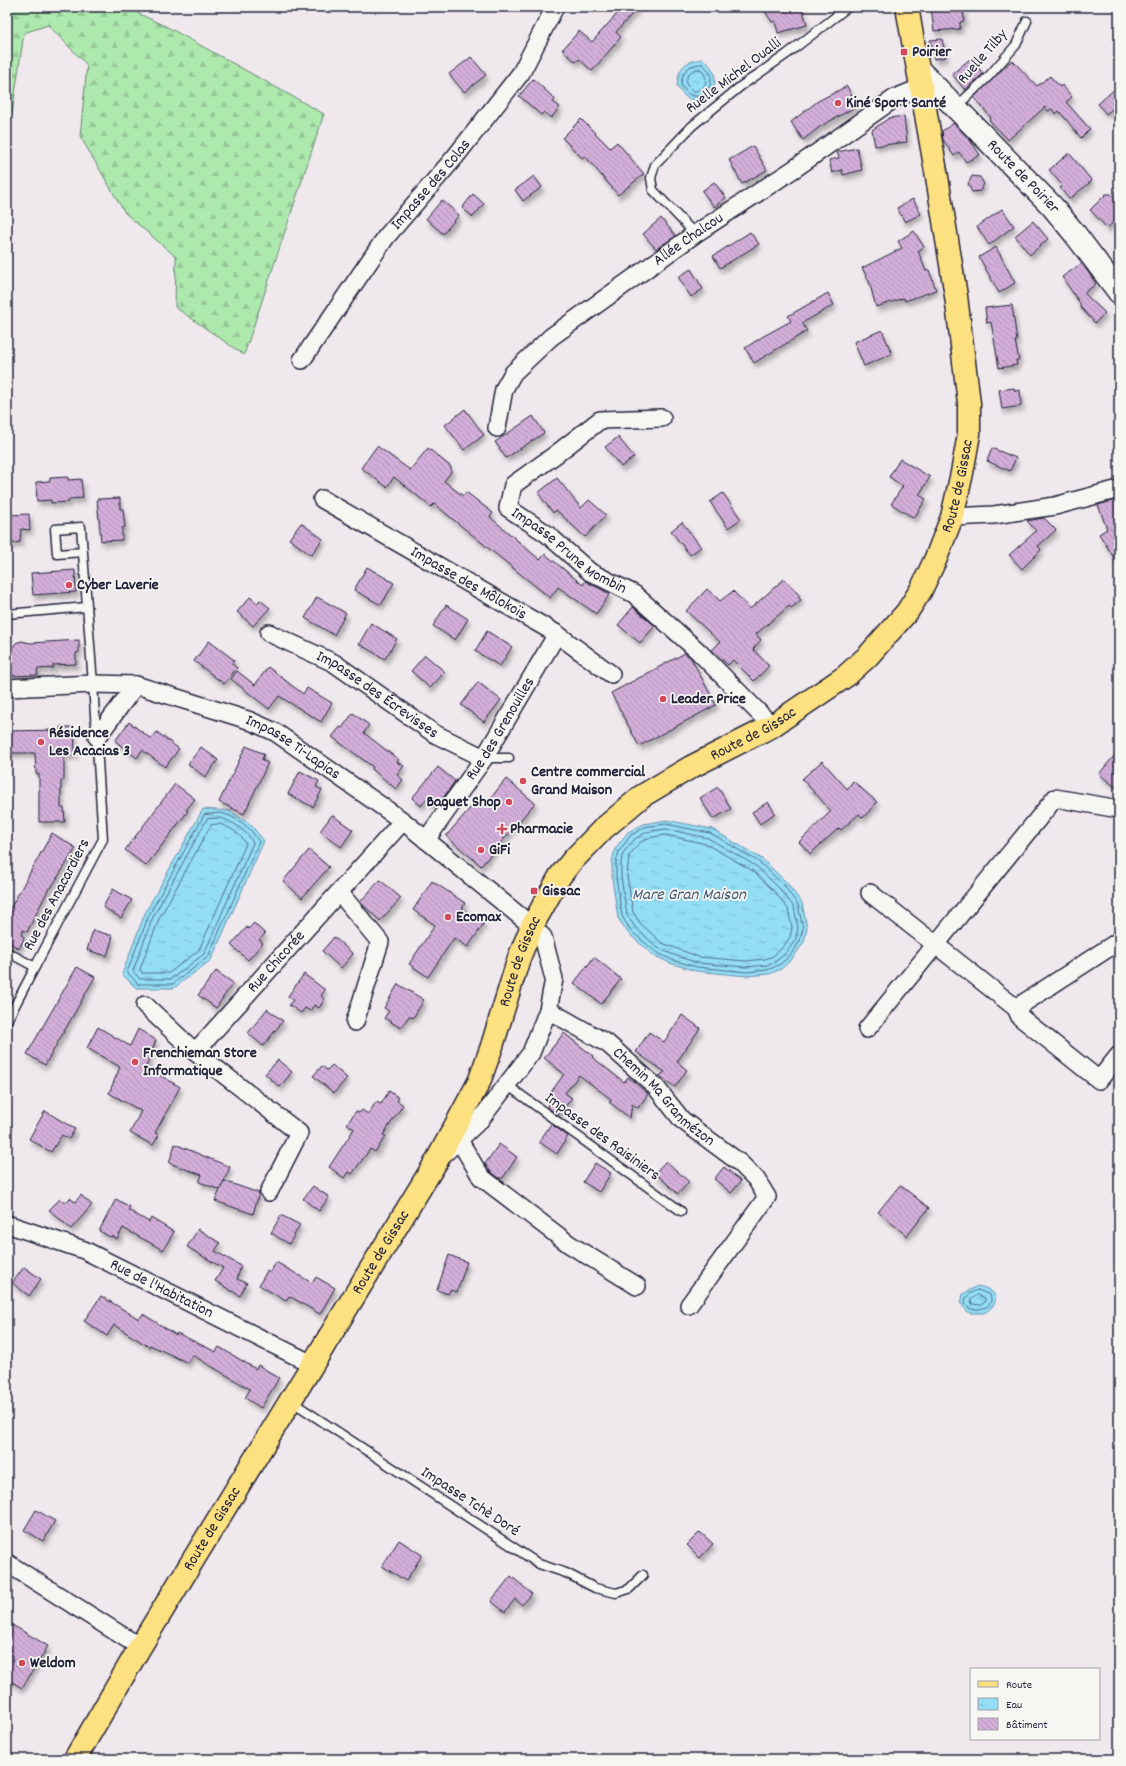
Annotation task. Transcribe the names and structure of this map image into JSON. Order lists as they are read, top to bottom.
{
  "streets": {
    "main road": ["Route de Poirier", "Route de Gissac"],
    "street": [
      "Impasse des Colas",
      "Allée Chalcou",
      "Impasse Prune Mombin",
      "Impasse des Môlokoïs",
      "Impasse des Écrevisses",
      "Rue des Grenouilles",
      "Impasse Ti-Lapias",
      "Rue Chicorée",
      "Chemin Ma Granmézon",
      "Rue de l'Habitation"
    ],
    "lane": [
      "Ruelle Tilby",
      "Ruelle Michel Oualli",
      "Rue des Anacardiers",
      "Impasse des Raisiniers",
      "Impasse Tchè Doré"
    ]
  },
  "crossings": [
    ["Ruelle Tilby", "Route de Poirier"],
    ["Ruelle Michel Oualli", "Allée Chalcou"],
    ["Route de Poirier", "Allée Chalcou"],
    ["Route de Poirier", "Route de Gissac"],
    ["Allée Chalcou", "Route de Gissac"],
    ["Route de Gissac", "Impasse Prune Mombin"],
    ["Route de Gissac", "Impasse Ti-Lapias"],
    ["Route de Gissac", "Rue de l'Habitation"],
    ["Route de Gissac", "Impasse Tchè Doré"],
    ["Impasse des Môlokoïs", "Rue des Grenouilles"],
    ["Impasse des Écrevisses", "Rue des Grenouilles"],
    ["Rue des Grenouilles", "Impasse Ti-Lapias"],
    ["Impasse Ti-Lapias", "Rue des Anacardiers"],
    ["Impasse Ti-Lapias", "Rue Chicorée"],
    ["Impasse Ti-Lapias", "Chemin Ma Granmézon"],
    ["Impasse Ti-Lapias", "Impasse des Raisiniers"]
  ],
  "water": ["Mare Gran Maison"],
  "places": {
    "transit": ["Poirier", "Gissac"],
    "other": [
      "Kiné Sport Santé",
      "Cyber Laverie",
      "Leader Price",
      "Résidence Les Acacias 3",
      "Centre commercial Grand Maison",
      "Baguet Shop",
      "GiFi",
      "Ecomax",
      "Frenchieman Store Informatique",
      "Weldom"
    ],
    "health": ["Pharmacie"]
  },
  "legend": ["Route", "Eau", "Bâtiment"]
}
